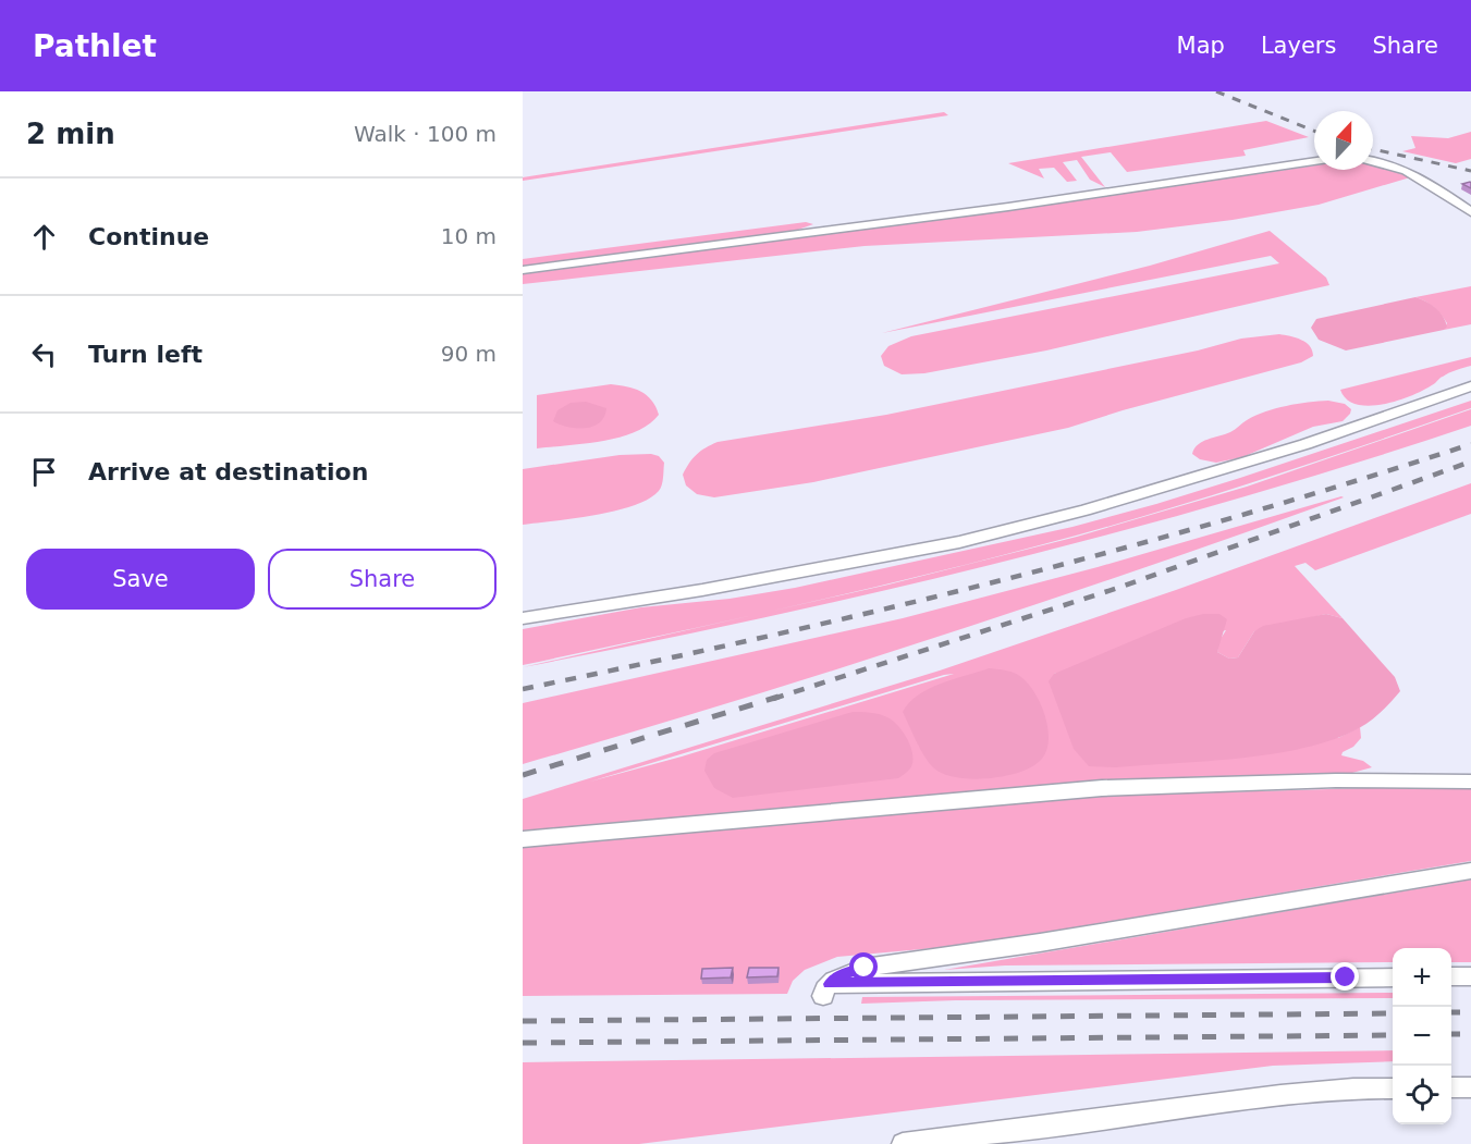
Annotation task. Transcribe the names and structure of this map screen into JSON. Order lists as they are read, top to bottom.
{
  "north": "top",
  "page": {
    "header": "Pathlet",
    "nav": ["Map", "Layers", "Share"],
    "heading": ["2 min", "Walk · 100 m"],
    "list": [
      ["Continue", "10 m"],
      ["Turn left", "90 m"],
      "Arrive at destination"
    ],
    "buttons": ["Save", "Share"],
    "map_buttons": ["+", "−"]
  }
}
